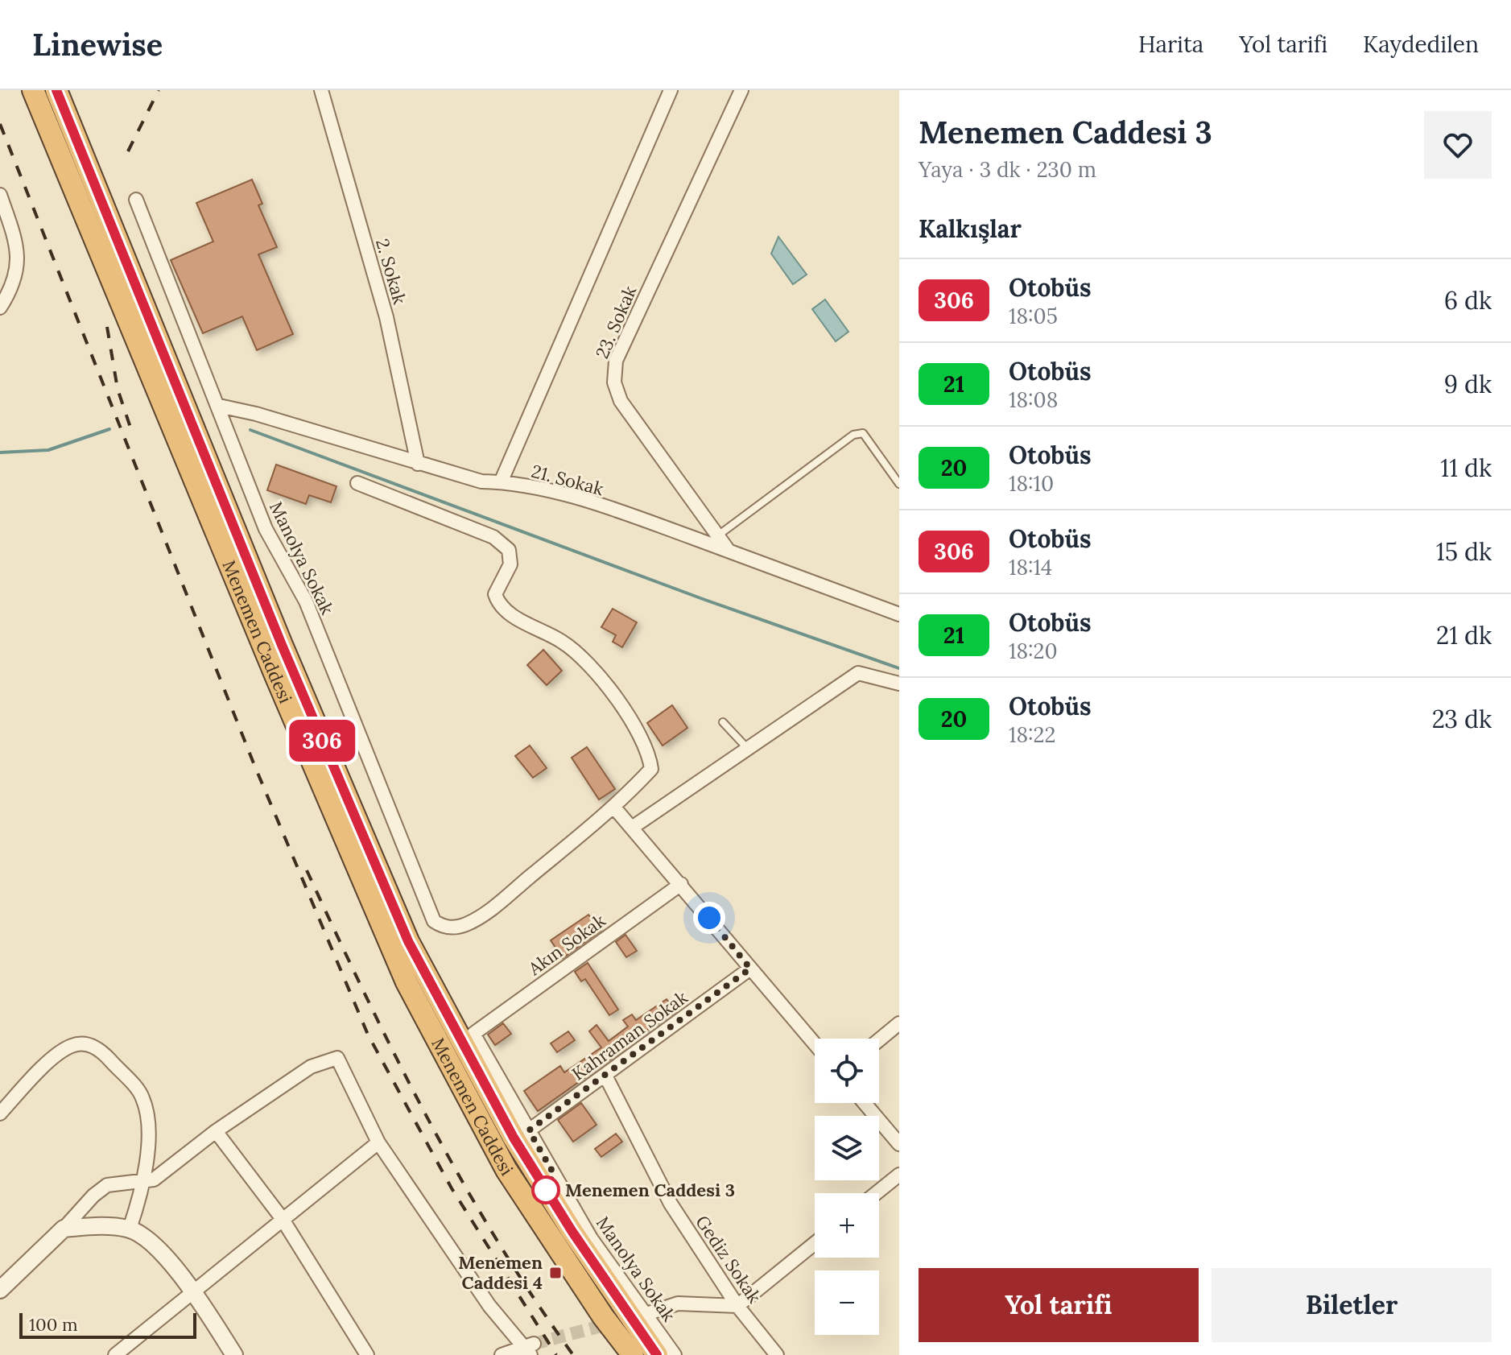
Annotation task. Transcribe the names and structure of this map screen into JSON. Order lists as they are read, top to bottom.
{
  "streets": {
    "highway": ["Menemen Caddesi"],
    "street": [
      "2. Sokak",
      "23. Sokak",
      "21. Sokak",
      "Manolya Sokak",
      "Akın Sokak",
      "Kahraman Sokak",
      "Gediz Sokak"
    ]
  },
  "crossings": [
    ["2. Sokak", "21. Sokak"],
    ["23. Sokak", "21. Sokak"],
    ["21. Sokak", "Manolya Sokak"],
    ["Manolya Sokak", "Akın Sokak"],
    ["Manolya Sokak", "Kahraman Sokak"],
    ["Kahraman Sokak", "Gediz Sokak"]
  ],
  "places": {
    "other": ["Menemen Caddesi 3"],
    "transit": ["Menemen Caddesi 4"]
  },
  "lines": ["bus line 306"],
  "scale_bar": "100 m",
  "page": {
    "header": "Linewise",
    "nav": ["Harita", "Yol tarifi", "Kaydedilen"],
    "on_map": "306",
    "heading": [
      ["Menemen Caddesi 3", "Yaya · 3 dk · 230 m"],
      "Kalkışlar"
    ],
    "list": [
      {
        "mark": "306",
        "name": "Otobüs",
        "note": "18:05",
        "value": "6 dk"
      },
      {
        "mark": "21",
        "name": "Otobüs",
        "note": "18:08",
        "value": "9 dk"
      },
      {
        "mark": "20",
        "name": "Otobüs",
        "note": "18:10",
        "value": "11 dk"
      },
      {
        "mark": "306",
        "name": "Otobüs",
        "note": "18:14",
        "value": "15 dk"
      },
      {
        "mark": "21",
        "name": "Otobüs",
        "note": "18:20",
        "value": "21 dk"
      },
      {
        "mark": "20",
        "name": "Otobüs",
        "note": "18:22",
        "value": "23 dk"
      }
    ],
    "map_buttons": ["+", "−"],
    "buttons": ["Yol tarifi", "Biletler"],
    "scale": "100 m"
  }
}
